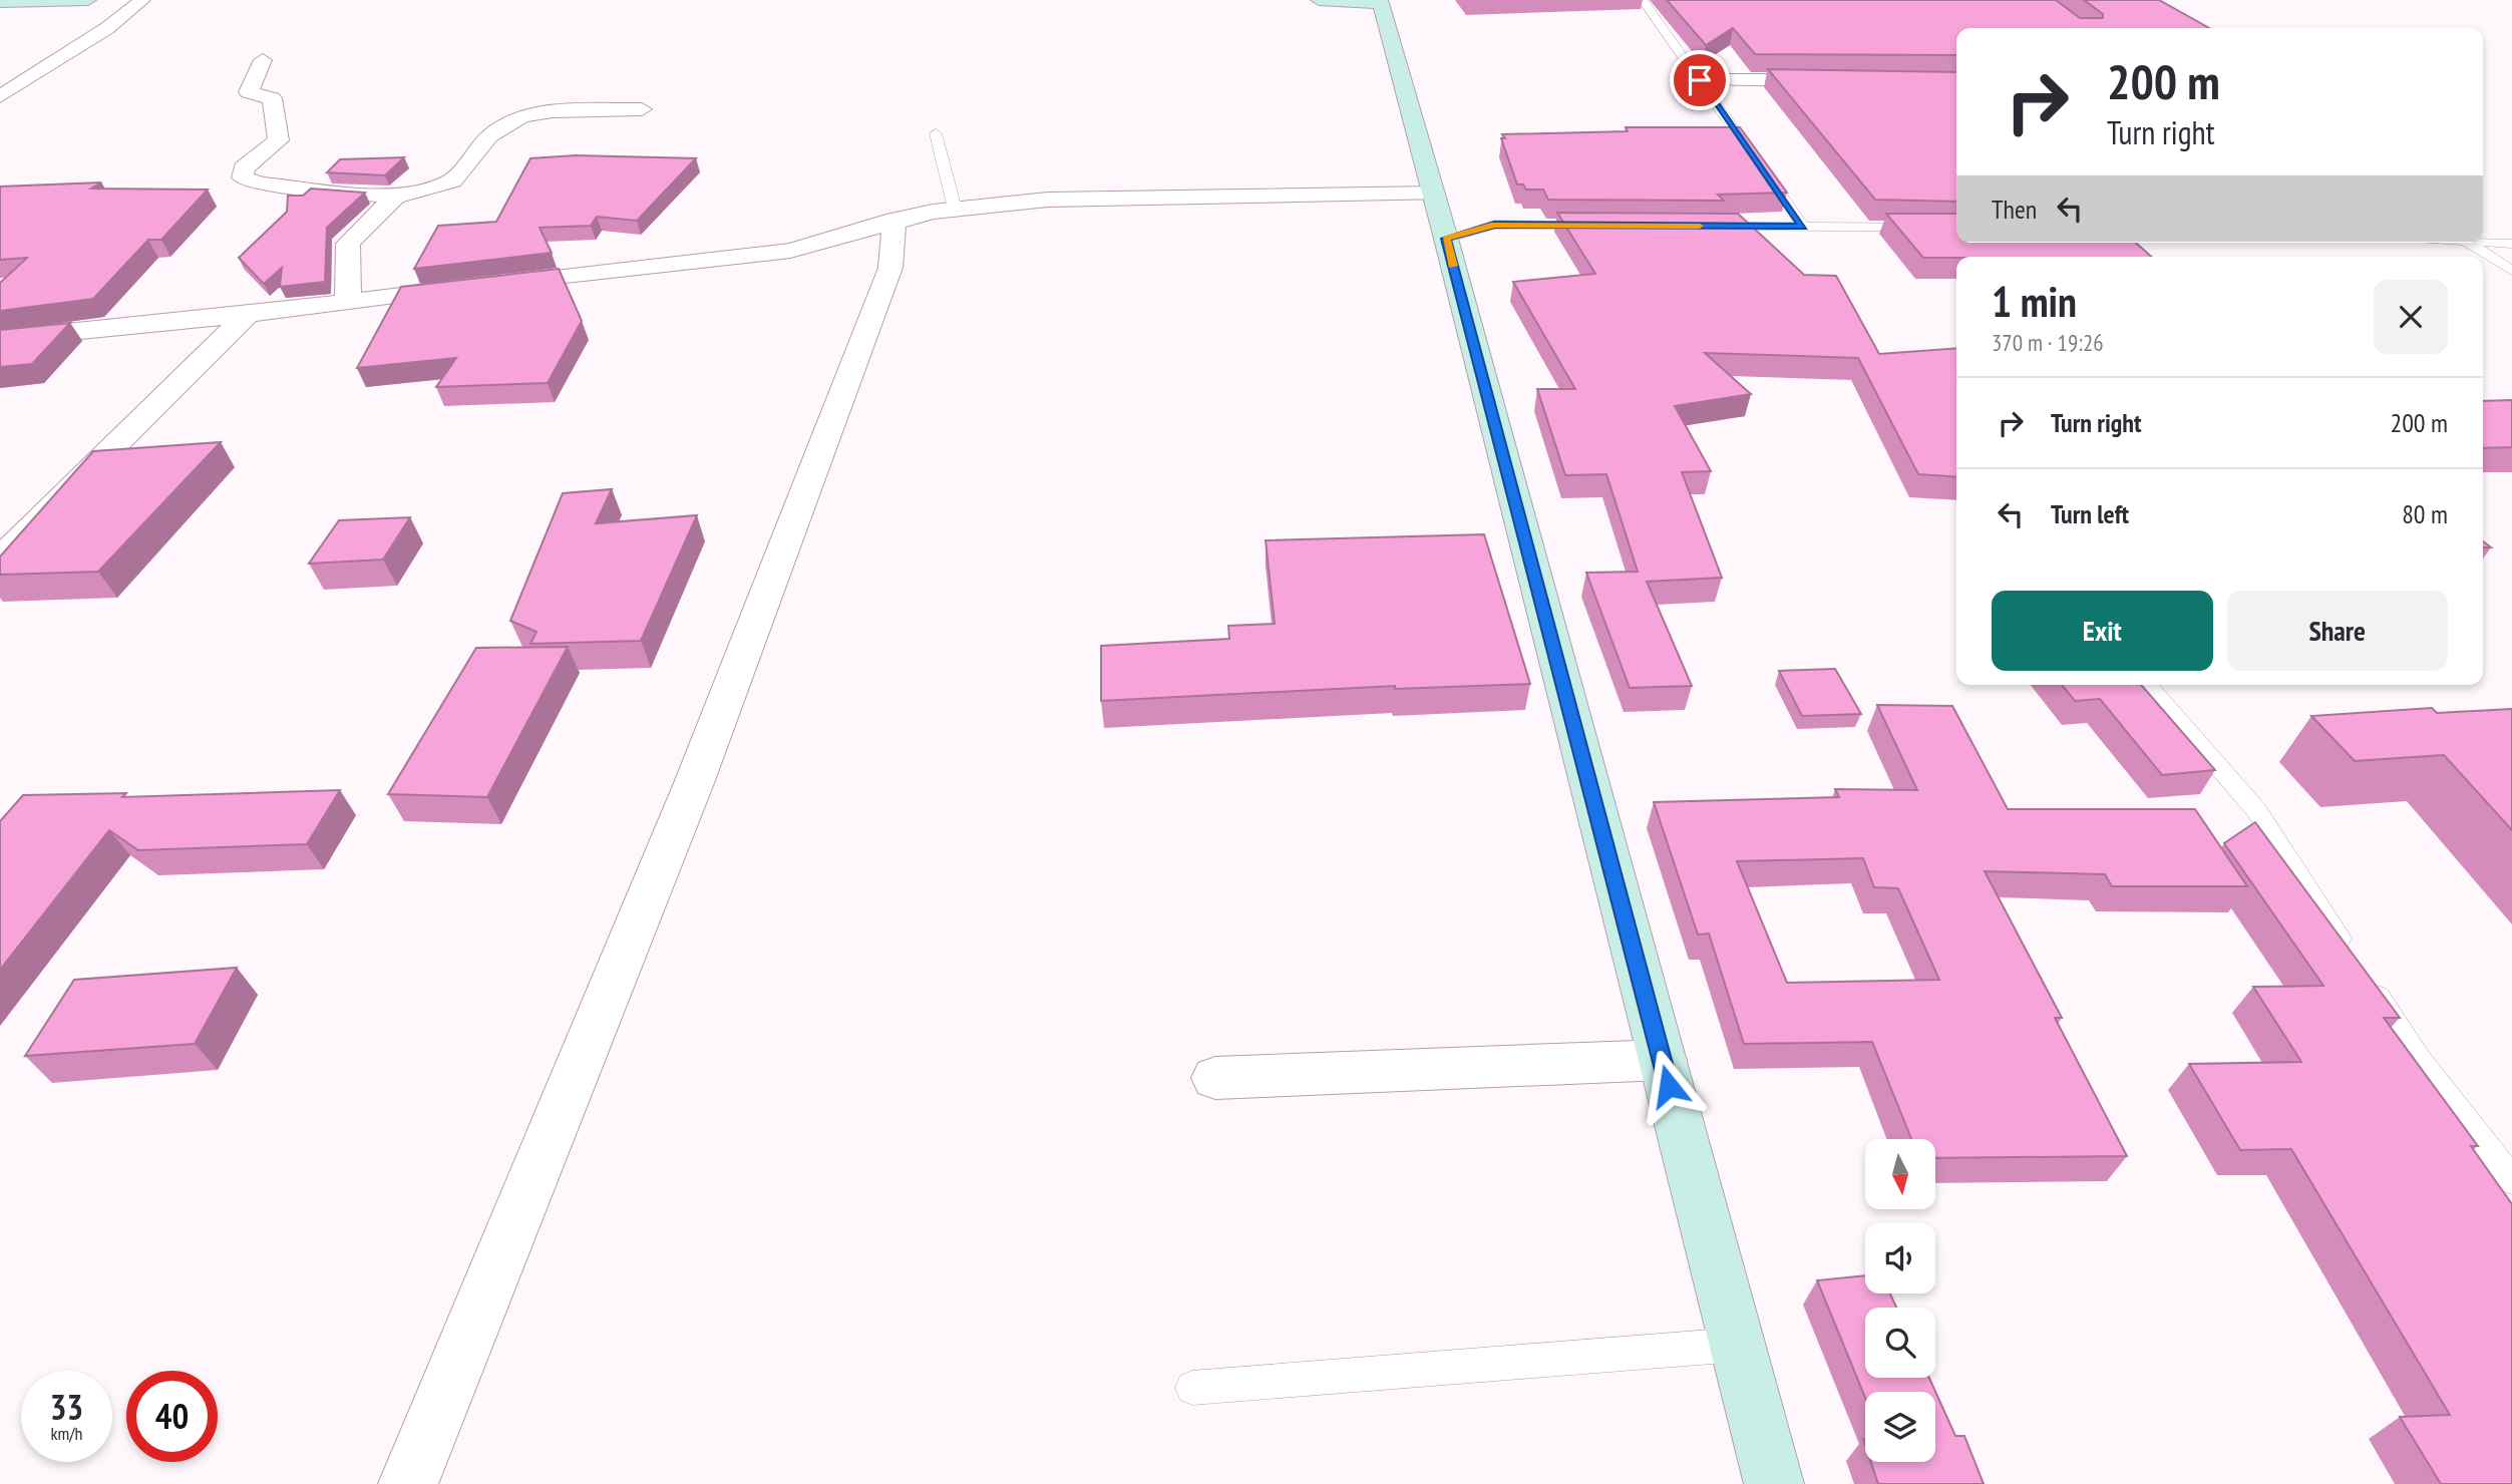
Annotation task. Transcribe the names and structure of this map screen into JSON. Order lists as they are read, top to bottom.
{
  "north": "bottom",
  "page": {
    "turn": ["200 m", "Turn right"],
    "then": "Then",
    "heading": ["1 min", "370 m · 19:26"],
    "list": [
      {
        "name": "Turn right",
        "value": "200 m"
      },
      {
        "name": "Turn left",
        "value": "80 m"
      }
    ],
    "buttons": ["Exit", "Share"],
    "speed": "33 km/h",
    "limit": "40"
  }
}
